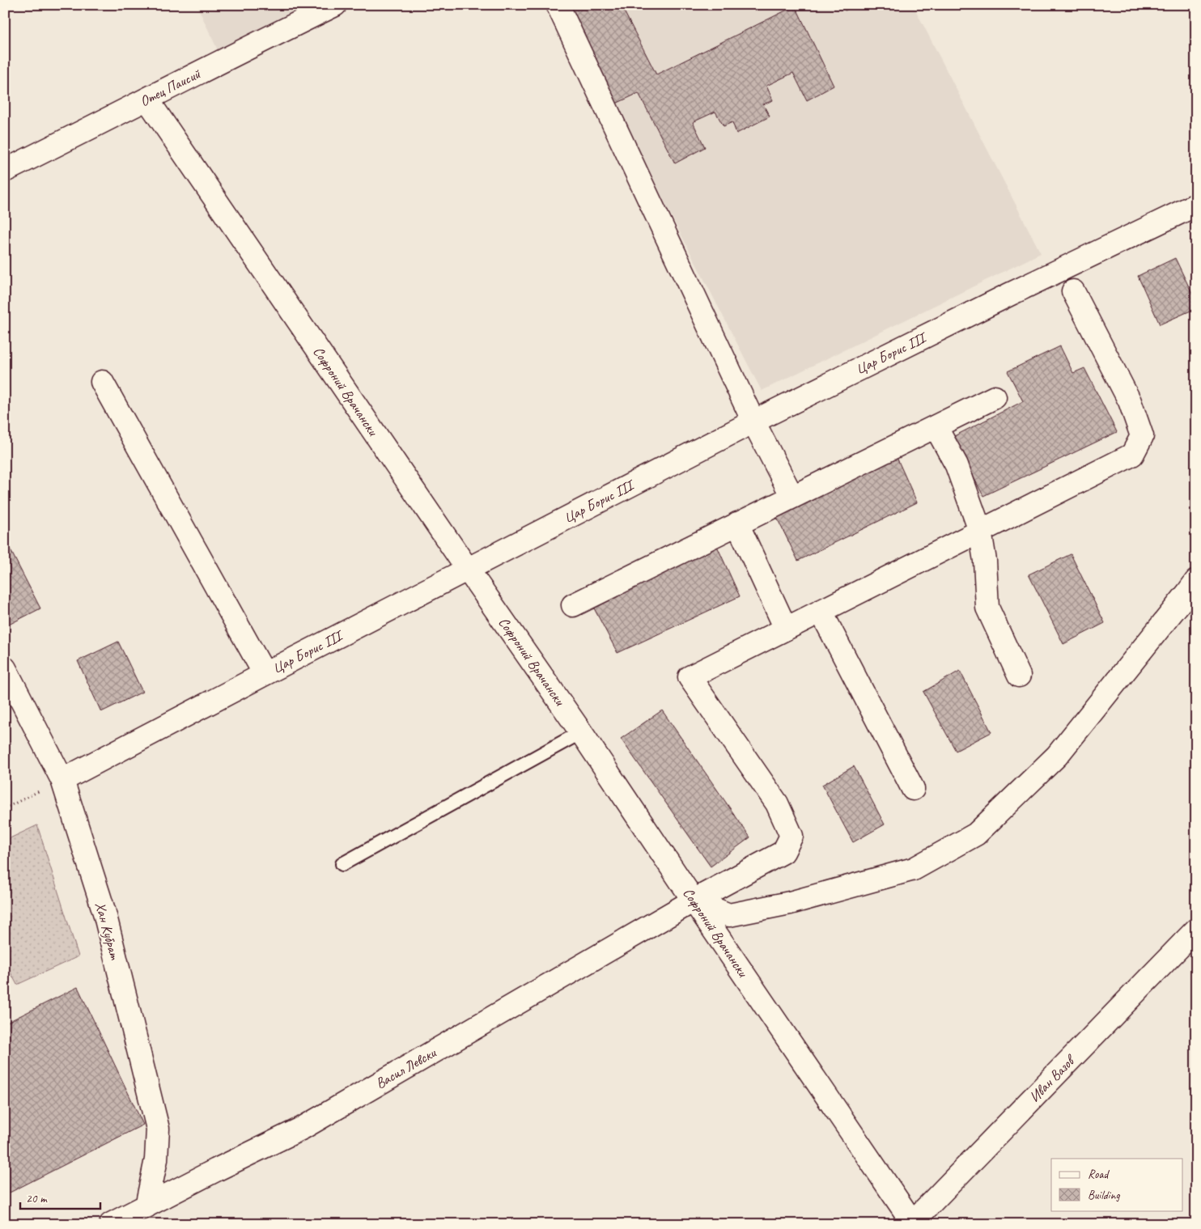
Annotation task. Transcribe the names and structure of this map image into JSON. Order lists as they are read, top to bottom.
{
  "streets": {
    "street": [
      "Отец Паисий",
      "Цар Борис III",
      "Софроний Врачански",
      "Хан Кубрат",
      "Васил Левски",
      "Иван Вазов"
    ]
  },
  "crossings": [
    ["Отец Паисий", "Софроний Врачански"],
    ["Цар Борис III", "Софроний Врачански"],
    ["Цар Борис III", "Хан Кубрат"],
    ["Софроний Врачански", "Васил Левски"],
    ["Софроний Врачански", "Иван Вазов"],
    ["Хан Кубрат", "Васил Левски"]
  ],
  "legend": ["Road", "Building"],
  "scale_bar": "20 m"
}
